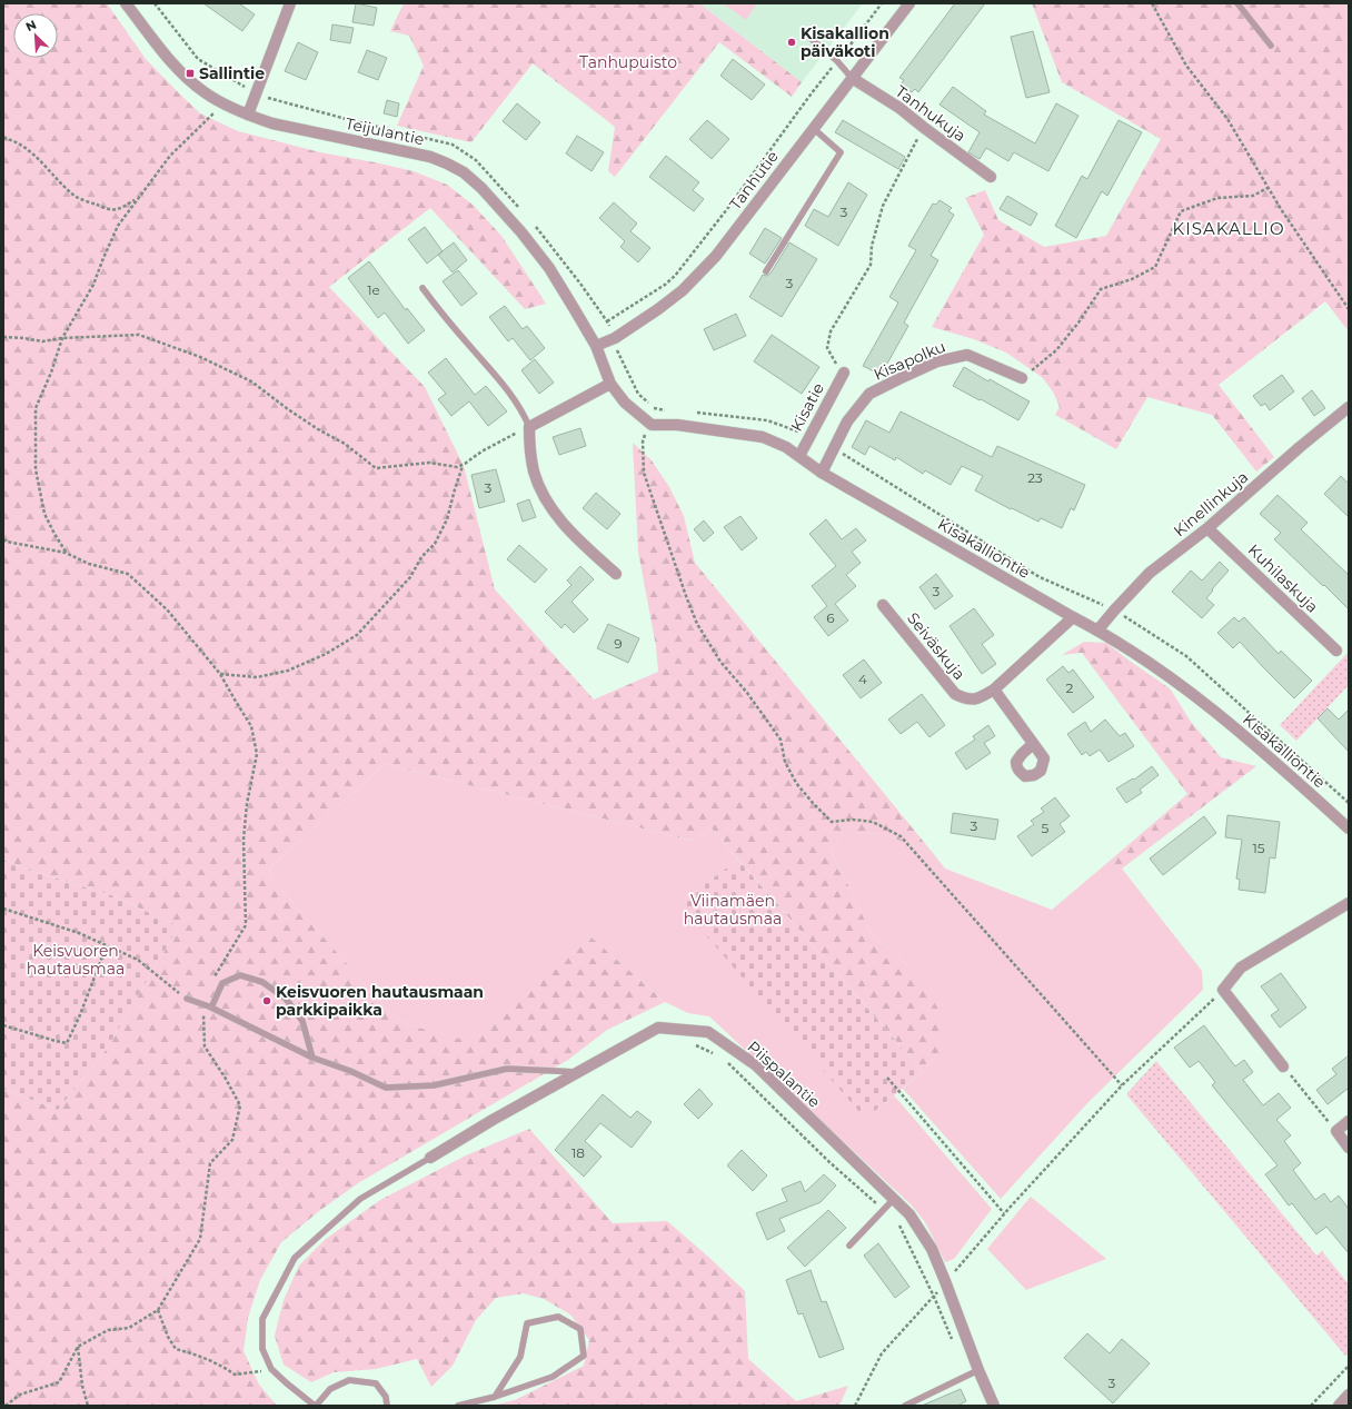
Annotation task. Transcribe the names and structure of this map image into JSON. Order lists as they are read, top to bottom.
{
  "streets": {
    "street": [
      "Tanhukuja",
      "Teijulantie",
      "Tanhutie",
      "Kisapolku",
      "Kisatie",
      "Kinellinkuja",
      "Kisakalliontie",
      "Kuhilaskuja",
      "Seiväskuja",
      "Piispalantie"
    ]
  },
  "crossings": [
    ["Tanhukuja", "Tanhutie"],
    ["Teijulantie", "Tanhutie"],
    ["Kisapolku", "Kisakalliontie"],
    ["Kisatie", "Kisakalliontie"],
    ["Kinellinkuja", "Kisakalliontie"],
    ["Kinellinkuja", "Kuhilaskuja"],
    ["Kisakalliontie", "Seiväskuja"]
  ],
  "districts": ["KISAKALLIO"],
  "parks": ["Tanhupuisto", "Viinamäen hautausmaa", "Keisvuoren hautausmaa"],
  "places": {
    "other": ["Kisakallion päiväkoti", "Keisvuoren hautausmaan parkkipaikka"],
    "transit": ["Sallintie"]
  },
  "house_numbers": [
    "3",
    "3",
    "1e",
    "23",
    "3",
    "3",
    "6",
    "9",
    "4",
    "2",
    "3",
    "5",
    "15",
    "18",
    "3"
  ],
  "north": "top left"
}
